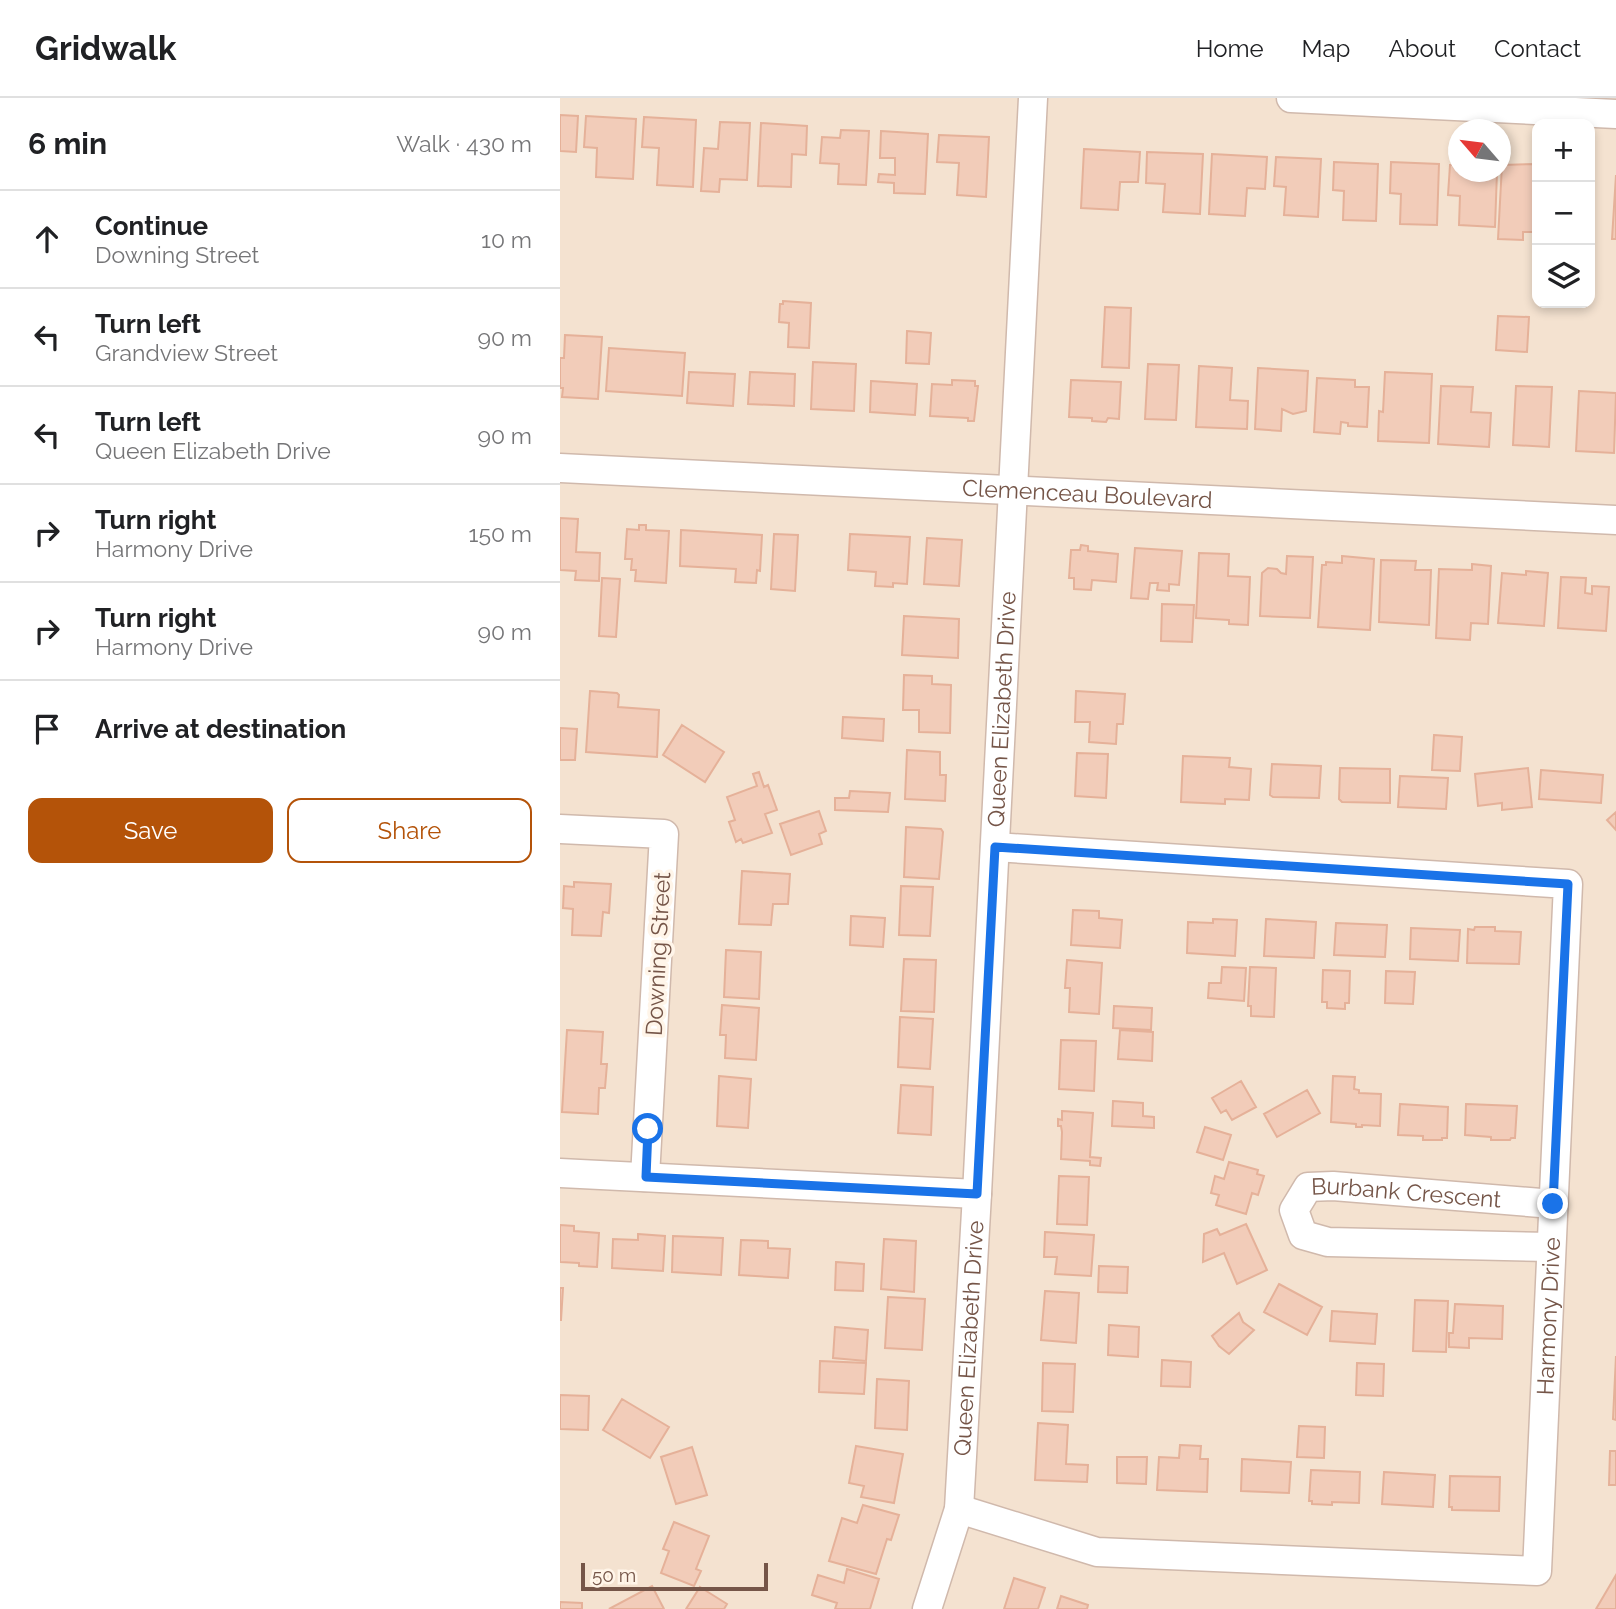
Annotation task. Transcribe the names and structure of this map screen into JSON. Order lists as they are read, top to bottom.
{
  "streets": {
    "street": [
      "Clemenceau Boulevard",
      "Queen Elizabeth Drive",
      "Downing Street",
      "Burbank Crescent",
      "Harmony Drive"
    ]
  },
  "crossings": [
    ["Clemenceau Boulevard", "Queen Elizabeth Drive"],
    ["Queen Elizabeth Drive", "Harmony Drive"],
    ["Burbank Crescent", "Harmony Drive"]
  ],
  "scale_bar": "50 m",
  "north": "top left",
  "page": {
    "header": "Gridwalk",
    "nav": [
      "Home",
      "Map",
      "About",
      "Contact"
    ],
    "heading": ["6 min", "Walk · 430 m"],
    "map_buttons": ["+", "−"],
    "list": [
      ["Continue", "Downing Street", "10 m"],
      ["Turn left", "Grandview Street", "90 m"],
      ["Turn left", "Queen Elizabeth Drive", "90 m"],
      ["Turn right", "Harmony Drive", "150 m"],
      ["Turn right", "Harmony Drive", "90 m"],
      "Arrive at destination"
    ],
    "buttons": ["Save", "Share"],
    "scale": "50 m"
  }
}
